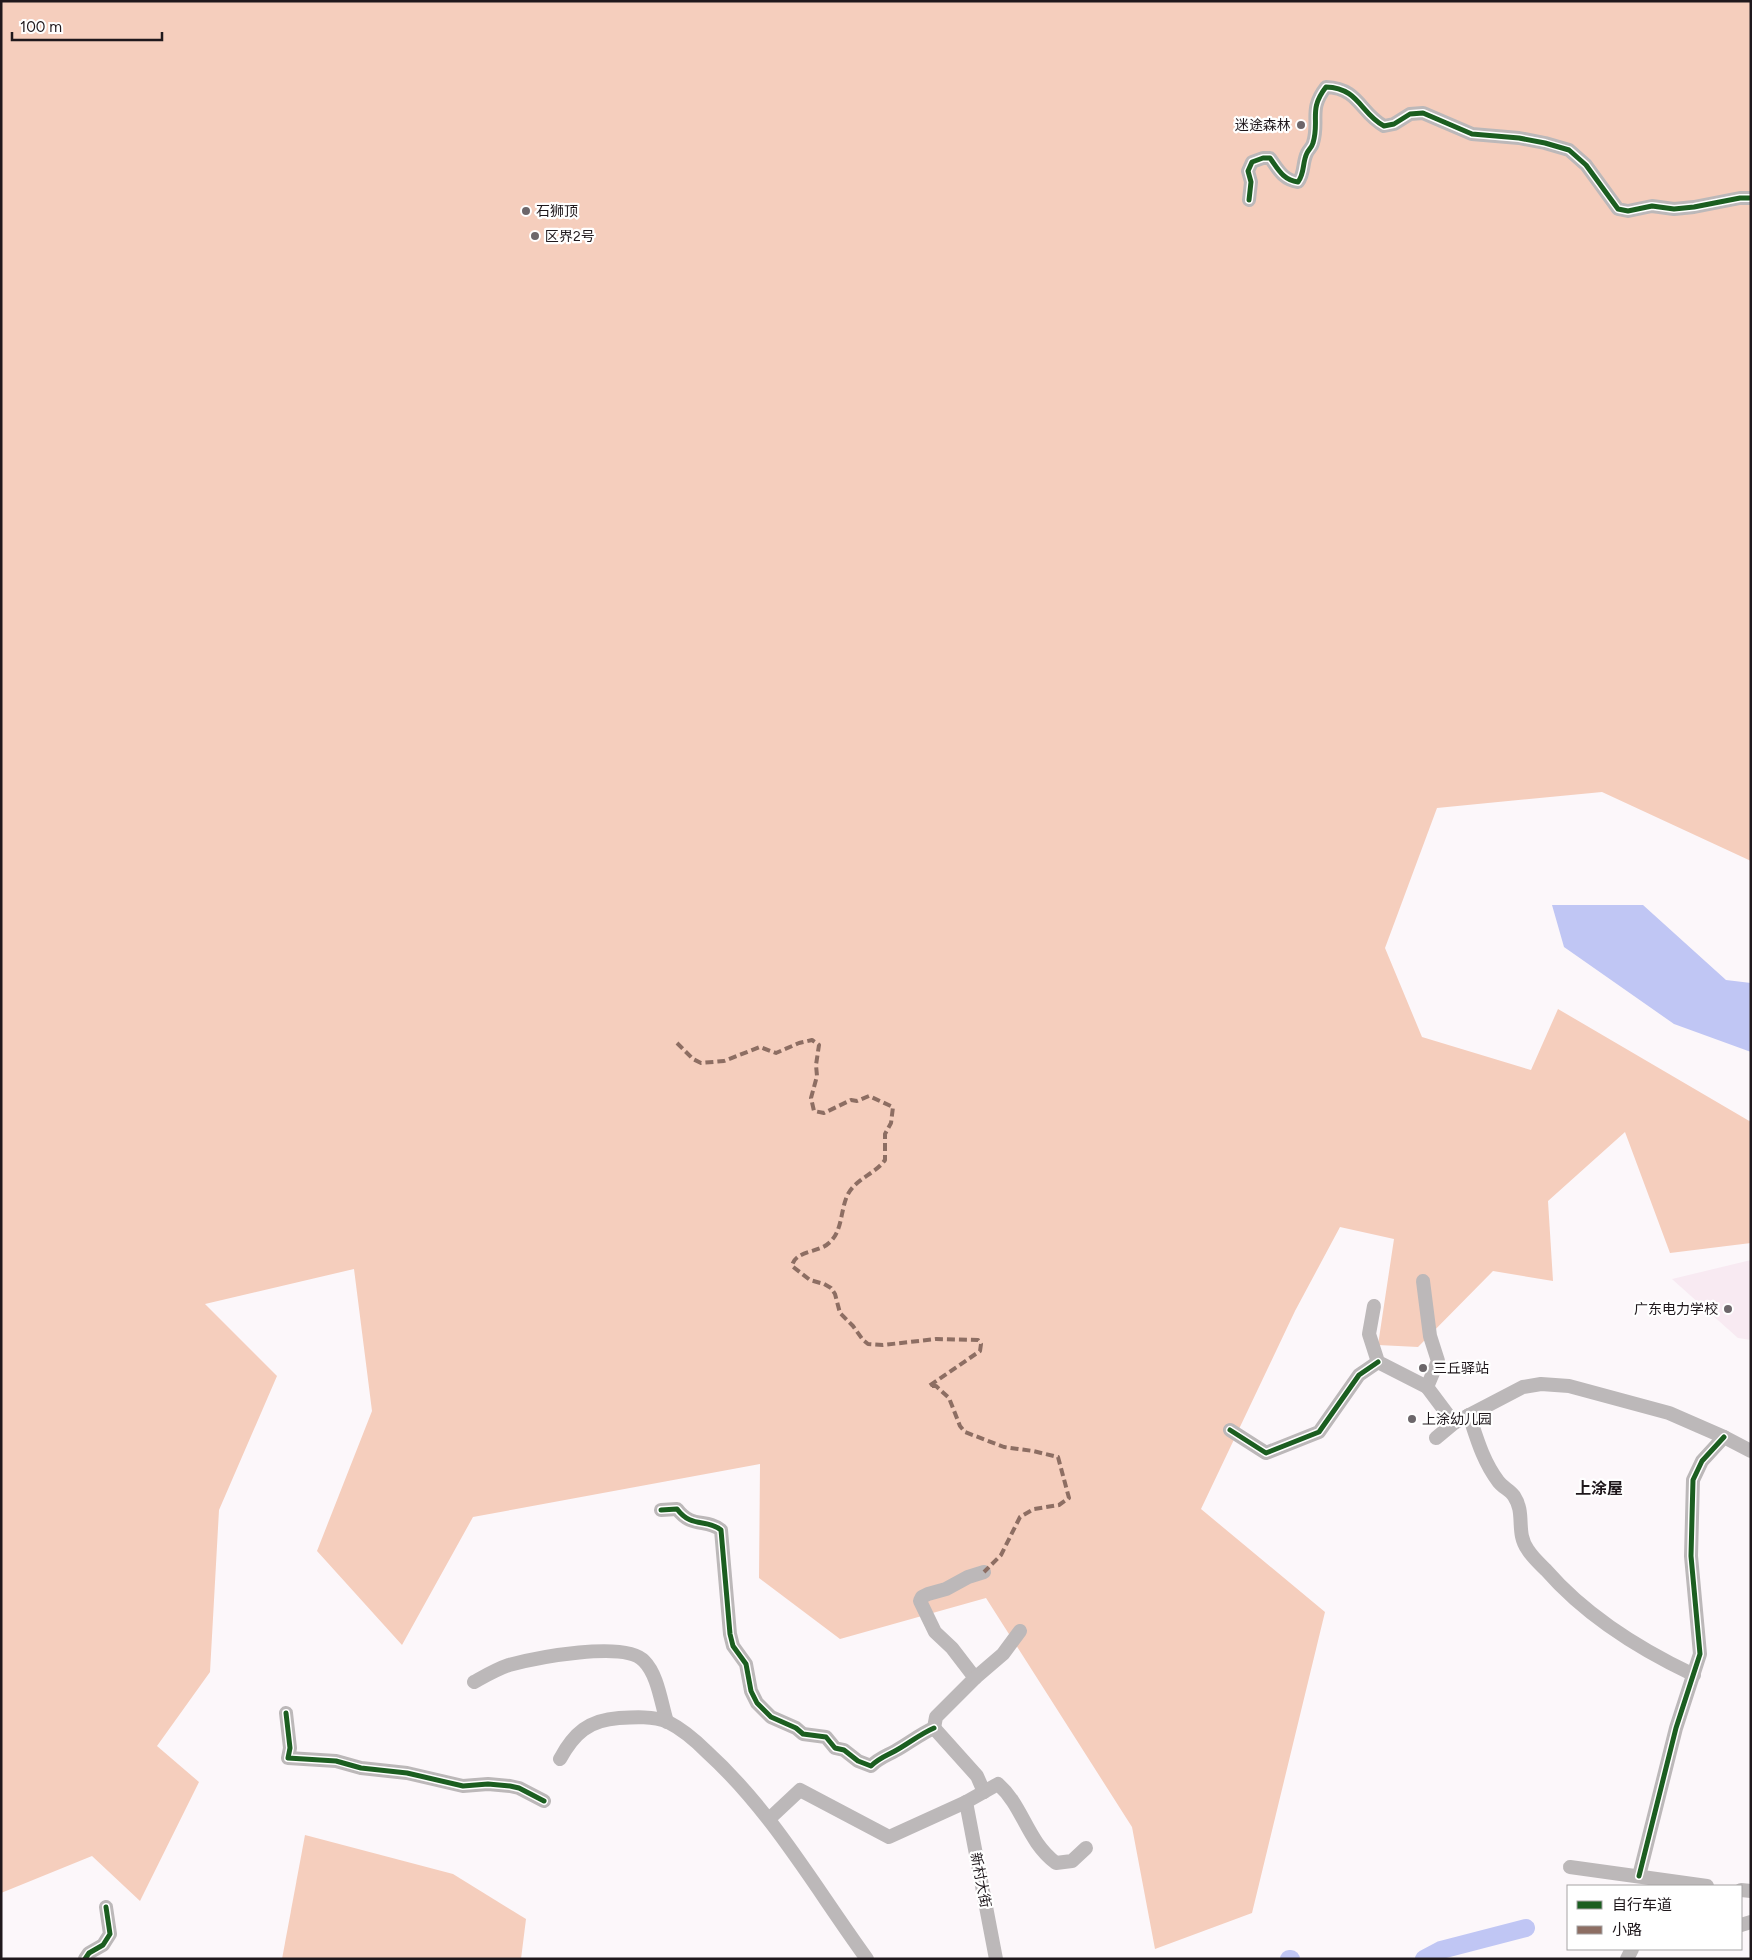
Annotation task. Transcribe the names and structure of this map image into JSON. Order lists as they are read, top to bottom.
{
  "streets": {
    "street": ["新村大街"]
  },
  "districts": ["上涂屋"],
  "places": [
    "迷途森林",
    "石狮顶",
    "区界2号",
    "广东电力学校",
    "三丘驿站",
    "上涂幼儿园"
  ],
  "legend": ["自行车道", "小路"],
  "scale_bar": "100 m"
}
